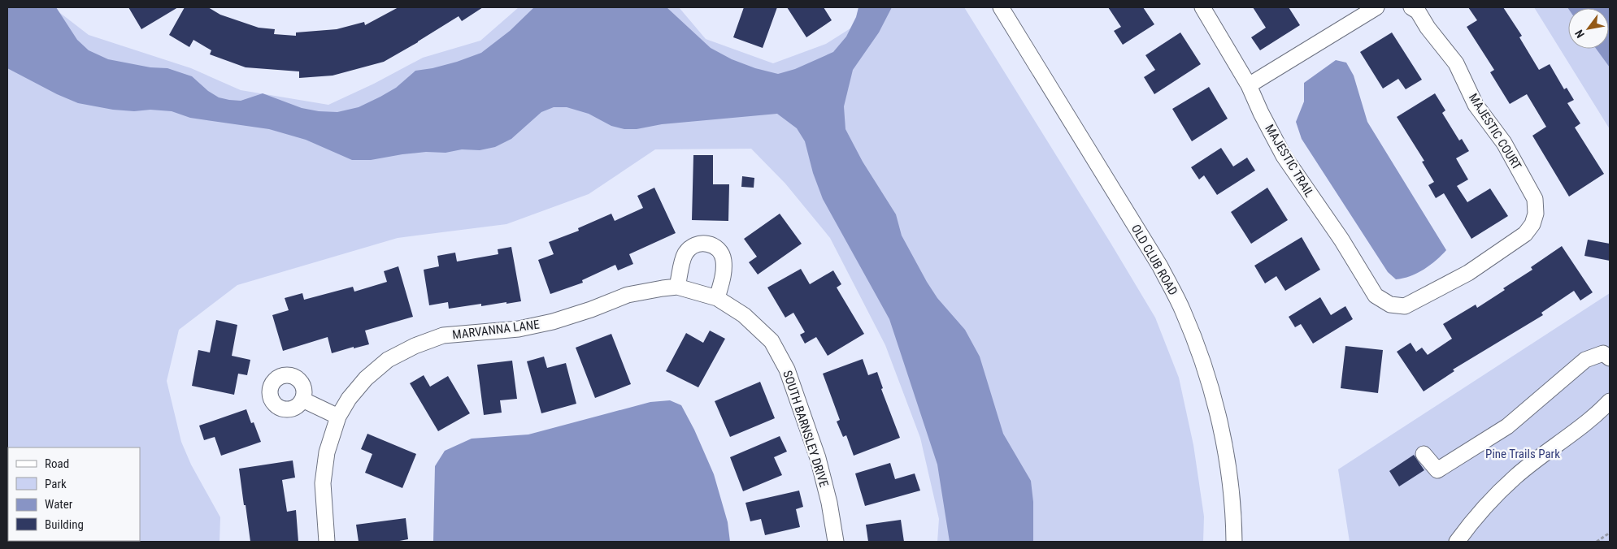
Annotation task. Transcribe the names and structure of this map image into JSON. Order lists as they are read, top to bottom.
{
  "streets": {
    "street": [
      "MAJESTIC COURT",
      "MAJESTIC TRAIL",
      "OLD CLUB ROAD",
      "MARVANNA LANE",
      "SOUTH BARNSLEY DRIVE"
    ]
  },
  "crossings": [
    ["MAJESTIC COURT", "MAJESTIC TRAIL"],
    ["MARVANNA LANE", "SOUTH BARNSLEY DRIVE"]
  ],
  "parks": ["Pine Trails Park"],
  "legend": [
    "Road",
    "Park",
    "Water",
    "Building"
  ],
  "north": "bottom left"
}
